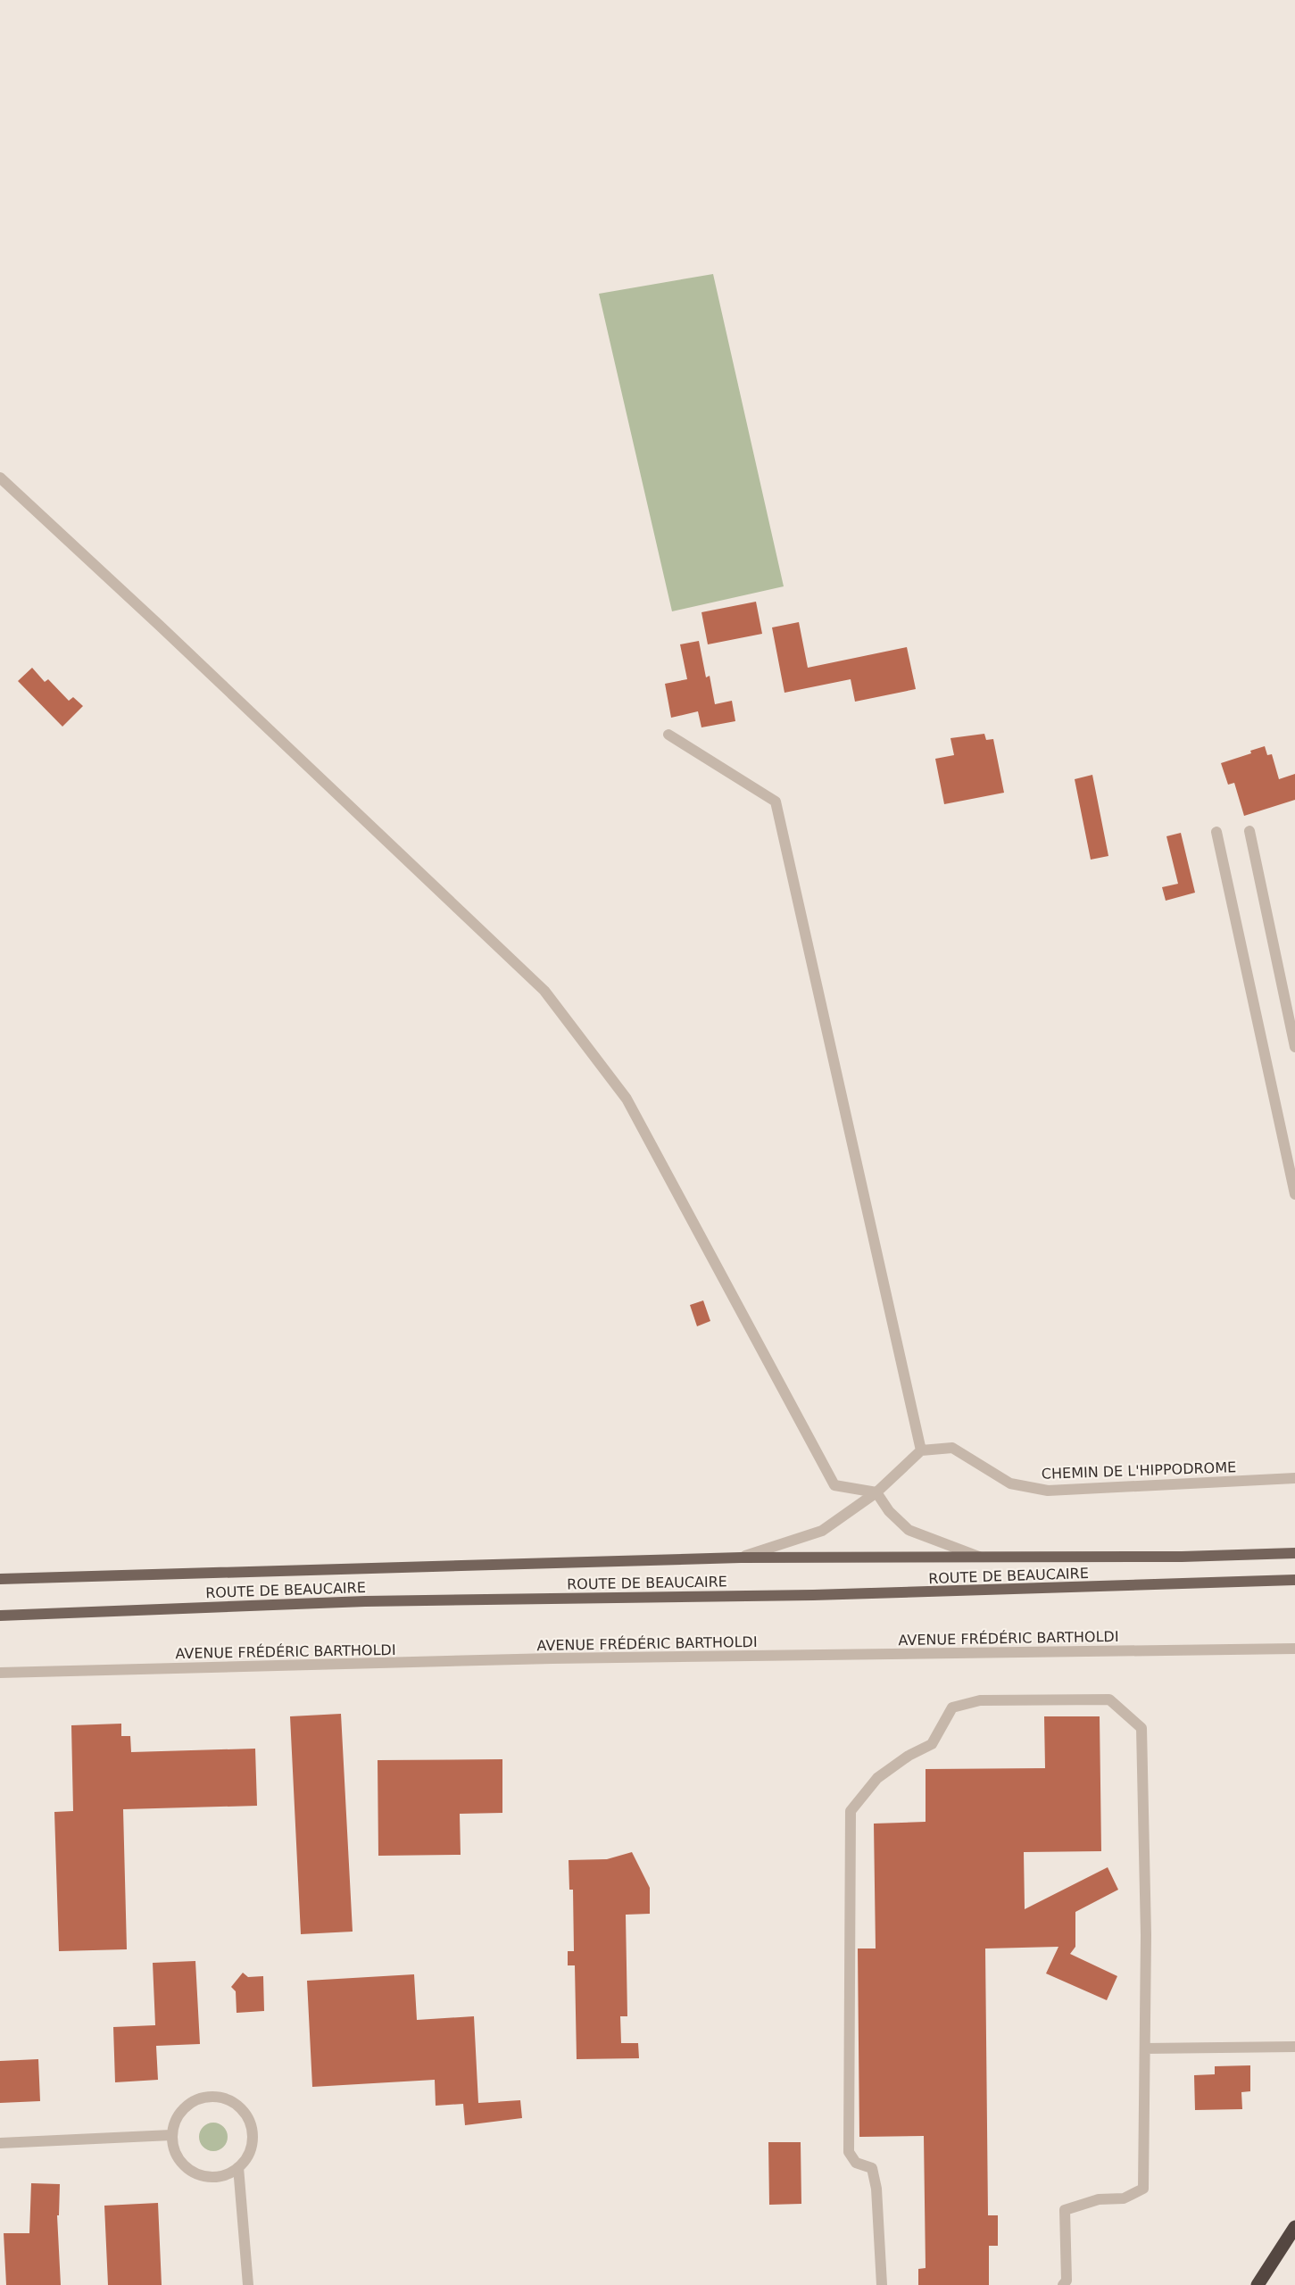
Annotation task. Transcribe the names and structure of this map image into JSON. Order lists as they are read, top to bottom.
{
  "streets": {
    "main road": ["ROUTE DE BEAUCAIRE"],
    "street": ["CHEMIN DE L'HIPPODROME", "AVENUE FRÉDÉRIC BARTHOLDI"]
  }
}
